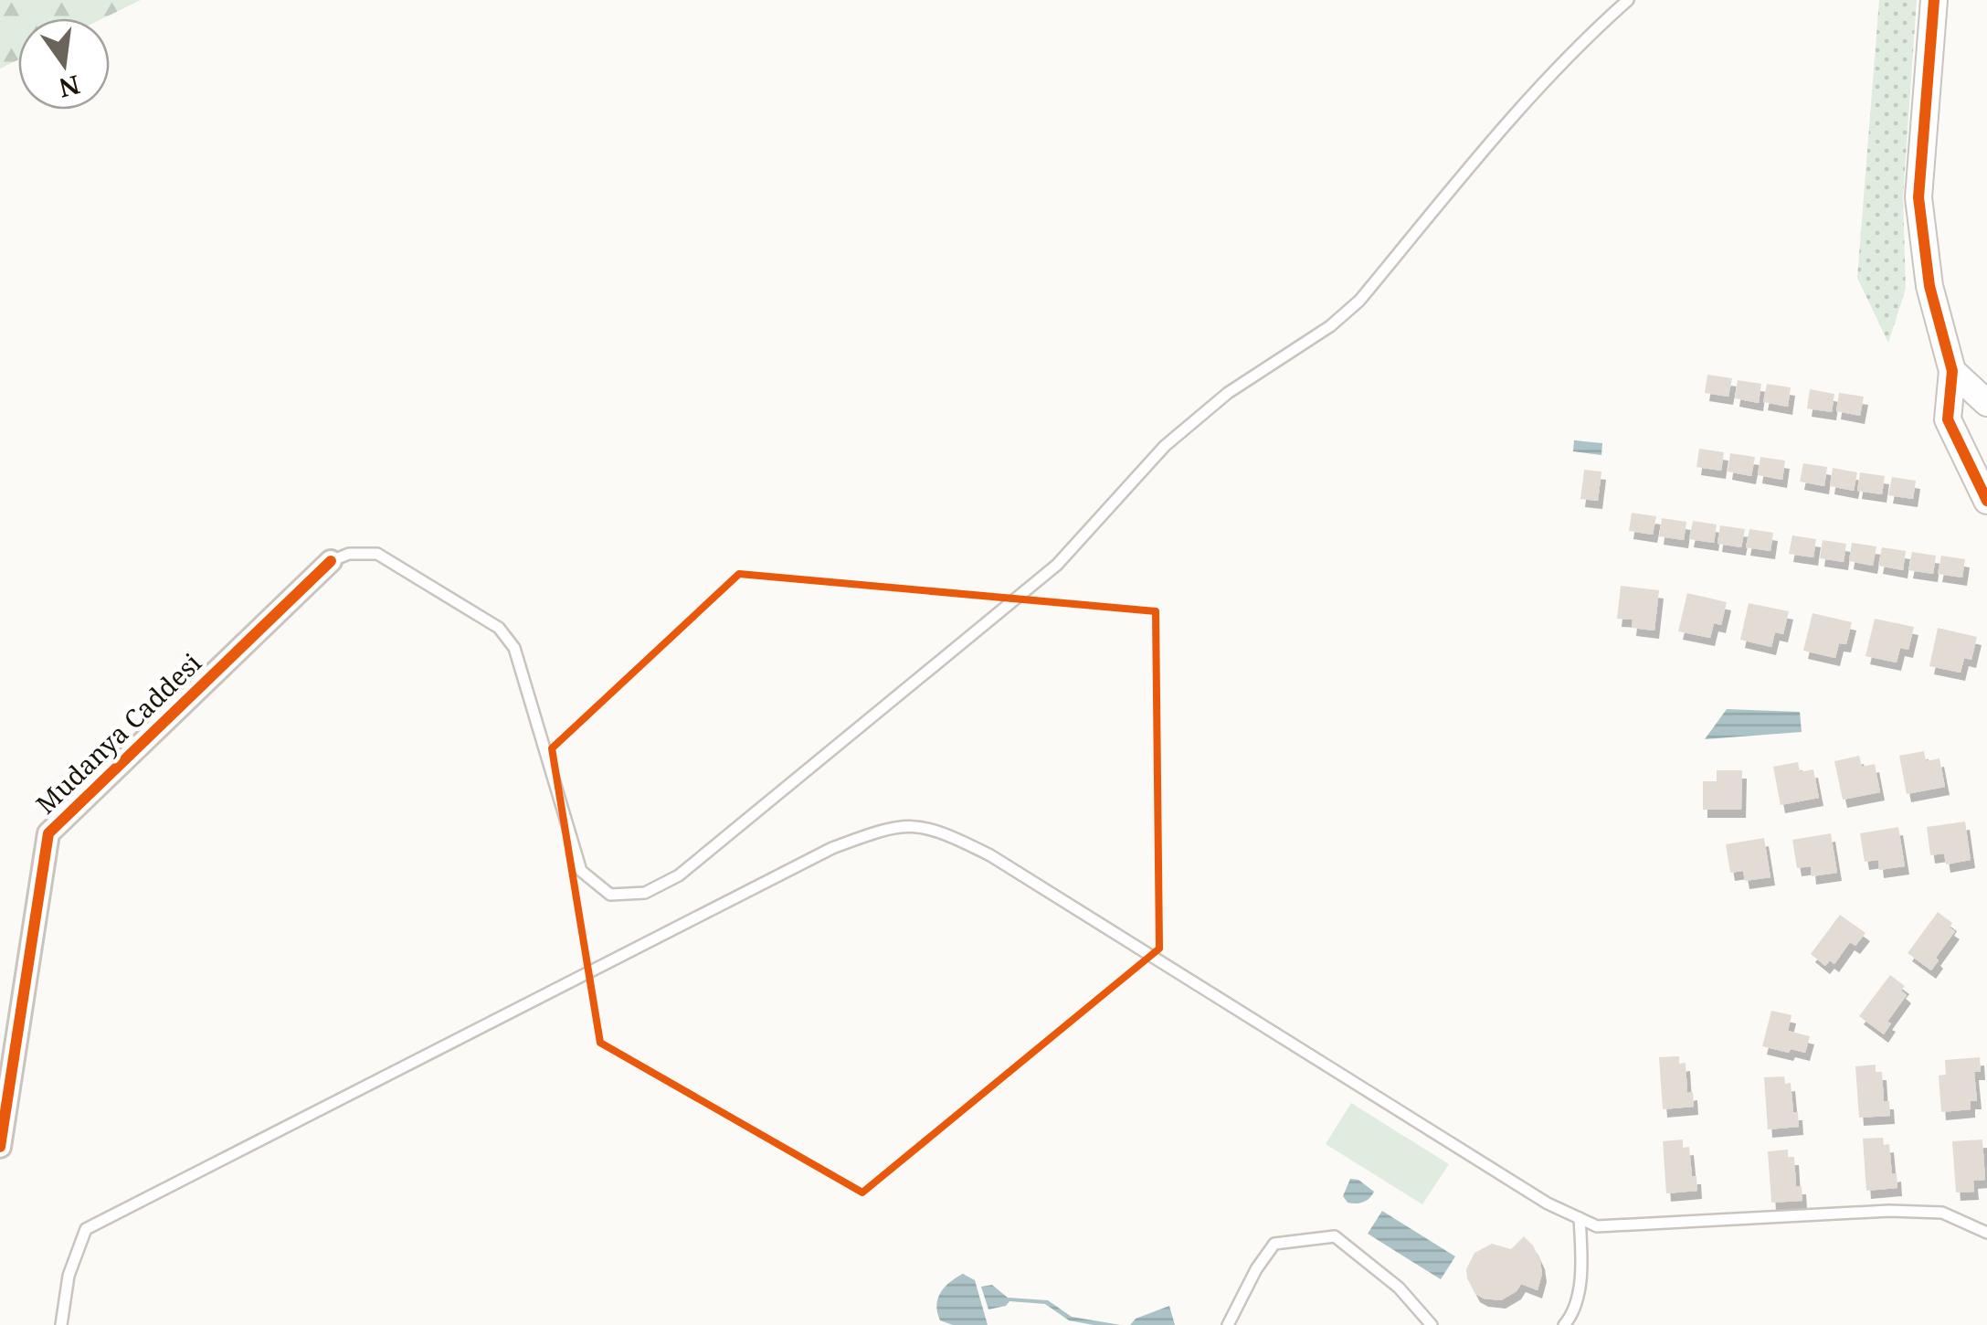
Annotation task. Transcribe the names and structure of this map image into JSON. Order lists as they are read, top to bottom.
{
  "streets": {
    "street": ["Mudanya Caddesi"]
  },
  "north": "bottom"
}
